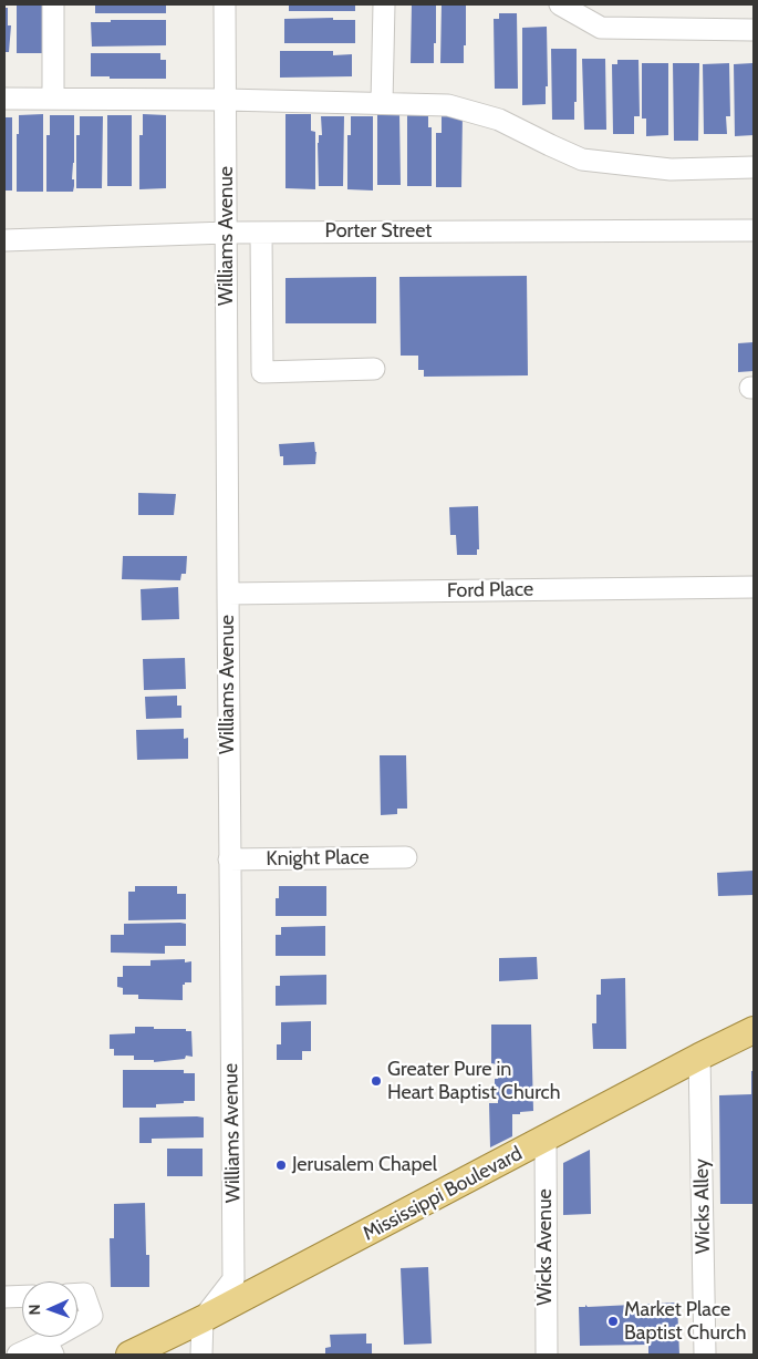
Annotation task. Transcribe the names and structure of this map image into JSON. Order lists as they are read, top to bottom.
{
  "streets": {
    "main road": ["Mississippi Boulevard"],
    "street": [
      "Porter Street",
      "Williams Avenue",
      "Ford Place",
      "Knight Place",
      "Wicks Alley",
      "Wicks Avenue"
    ]
  },
  "crossings": [
    ["Porter Street", "Williams Avenue"],
    ["Williams Avenue", "Ford Place"],
    ["Williams Avenue", "Knight Place"],
    ["Williams Avenue", "Mississippi Boulevard"],
    ["Mississippi Boulevard", "Wicks Alley"],
    ["Mississippi Boulevard", "Wicks Avenue"]
  ],
  "places": ["Greater Pure in Heart Baptist Church", "Jerusalem Chapel", "Market Place Baptist Church"],
  "north": "left"
}
